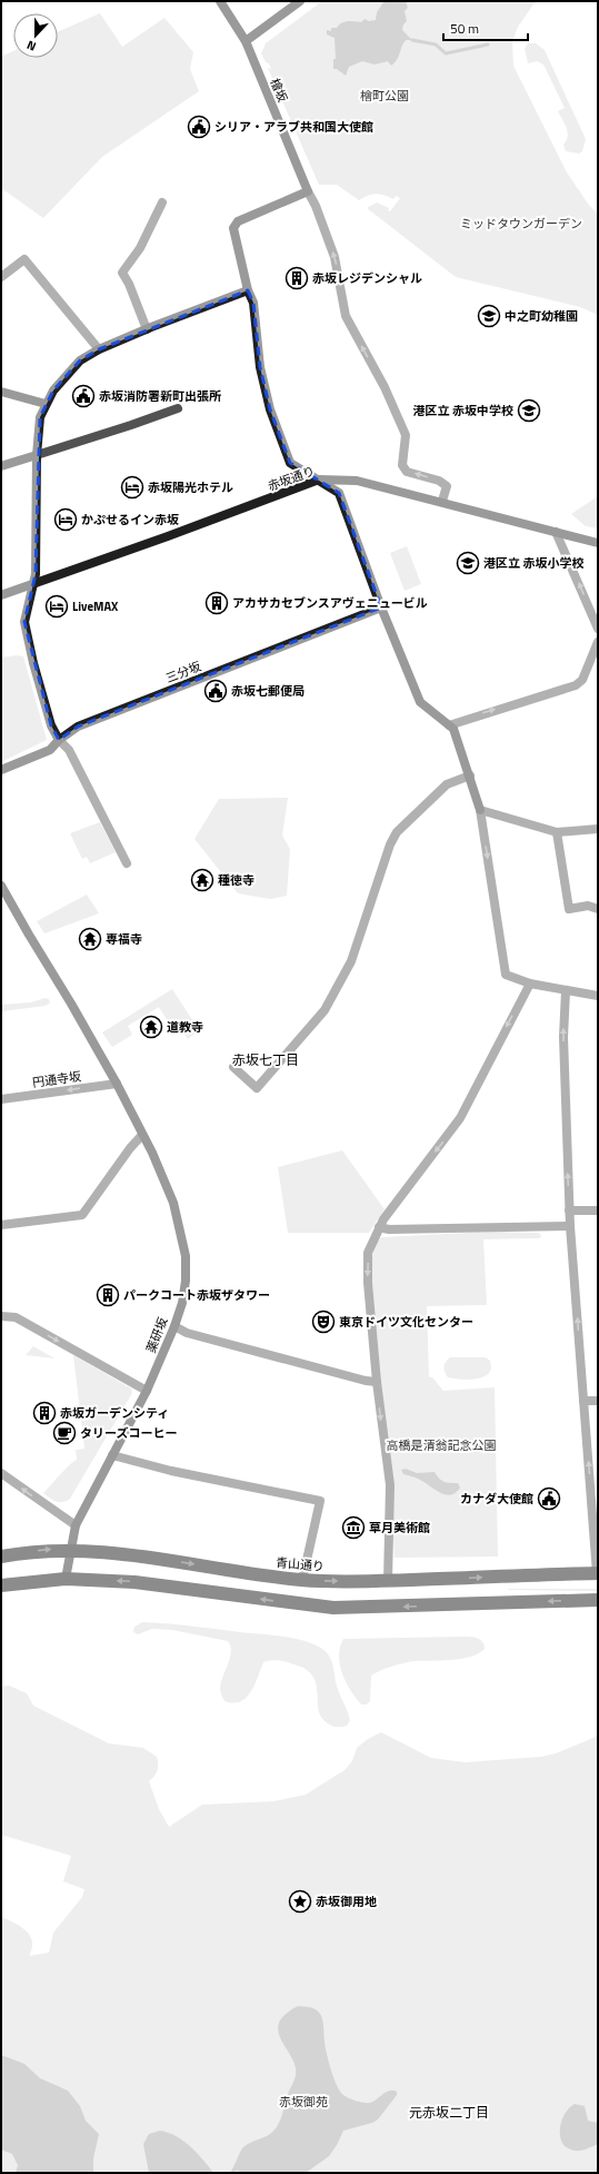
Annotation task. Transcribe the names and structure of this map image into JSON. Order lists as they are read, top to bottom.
{
  "streets": {
    "highway": ["青山通り"],
    "street": [
      "檜坂",
      "赤坂通り",
      "三分坂",
      "円通寺坂",
      "薬研坂"
    ]
  },
  "crossings": [
    ["円通寺坂", "薬研坂"],
    ["薬研坂", "青山通り"]
  ],
  "one_way": ["円通寺坂"],
  "districts": ["赤坂七丁目", "元赤坂二丁目"],
  "parks": [
    "檜町公園",
    "ミッドタウンガーデン",
    "高橋是清翁記念公園",
    "赤坂御苑"
  ],
  "places": {
    "public building": [
      "シリア・アラブ共和国大使館",
      "赤坂消防署新町出張所",
      "赤坂七郵便局",
      "カナダ大使館"
    ],
    "building": [
      "赤坂レジデンシャル",
      "アカサカセブンスアヴェニュービル",
      "パークコート赤坂ザタワー",
      "赤坂ガーデンシティ"
    ],
    "school or university": ["中之町幼稚園", "港区立 赤坂中学校", "港区立 赤坂小学校"],
    "hotel": ["赤坂陽光ホテル", "かぷせるイン赤坂", "LiveMAX"],
    "temple": ["種徳寺", "専福寺", "道教寺"],
    "theatre": ["東京ドイツ文化センター"],
    "cafe": ["タリーズコーヒー"],
    "museum": ["草月美術館"],
    "place": ["赤坂御用地"]
  },
  "scale_bar": "50 m",
  "north": "bottom"
}
